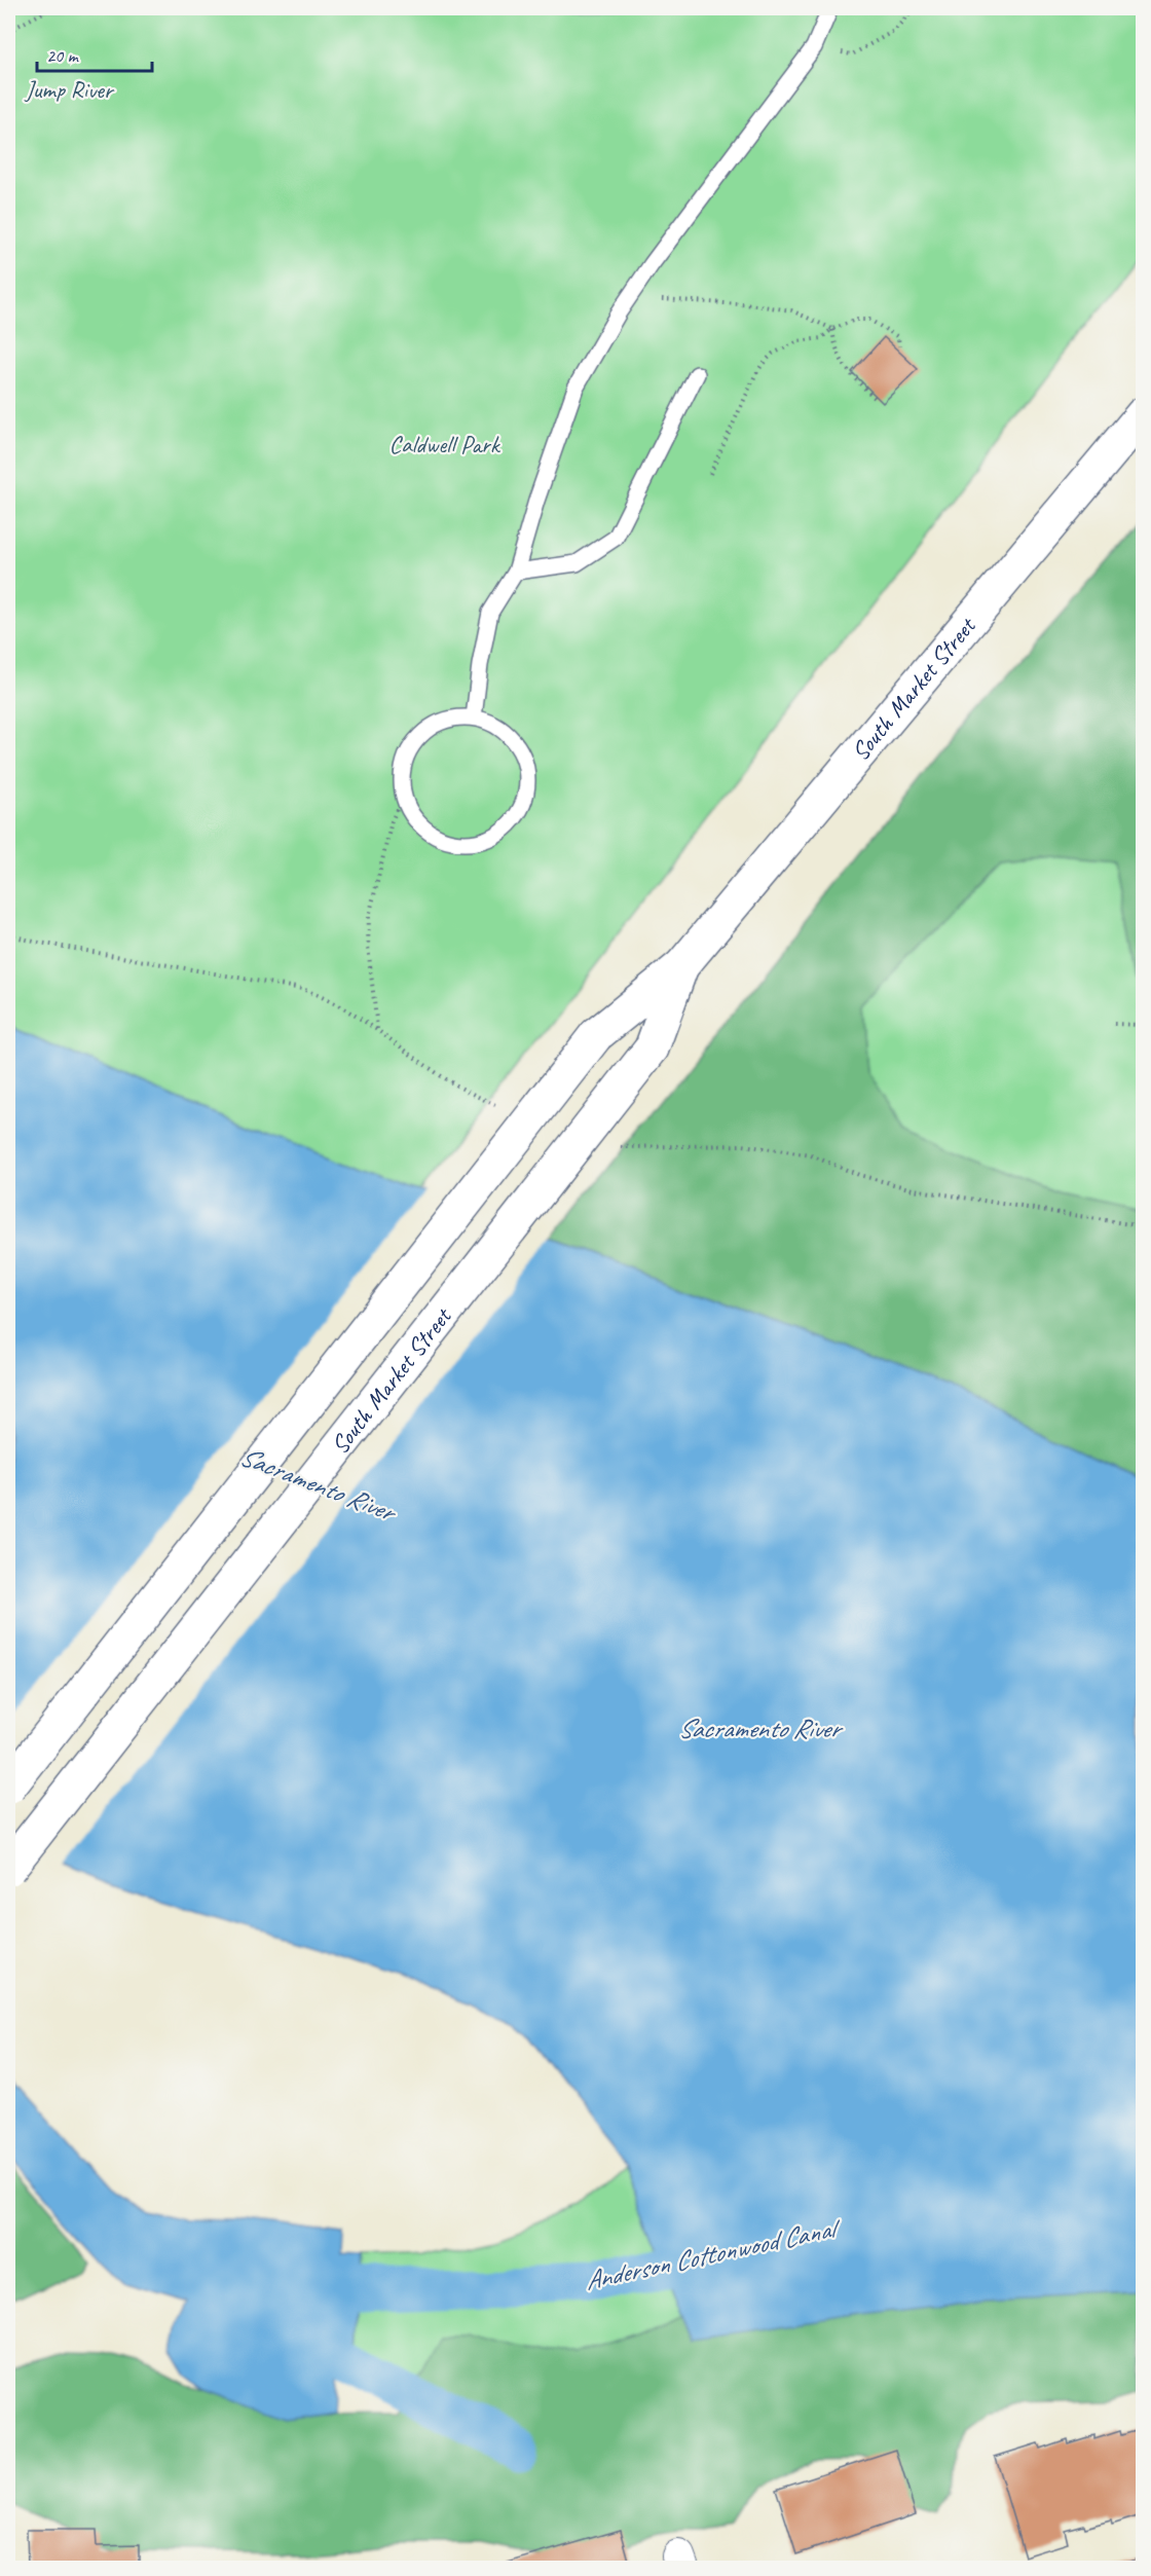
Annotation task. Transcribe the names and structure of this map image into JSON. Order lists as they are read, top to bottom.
{
  "streets": {
    "main road": ["South Market Street"]
  },
  "water": ["Sacramento River", "Anderson Cottonwood Canal"],
  "parks": ["Jump River", "Caldwell Park"],
  "scale_bar": "20 m"
}
